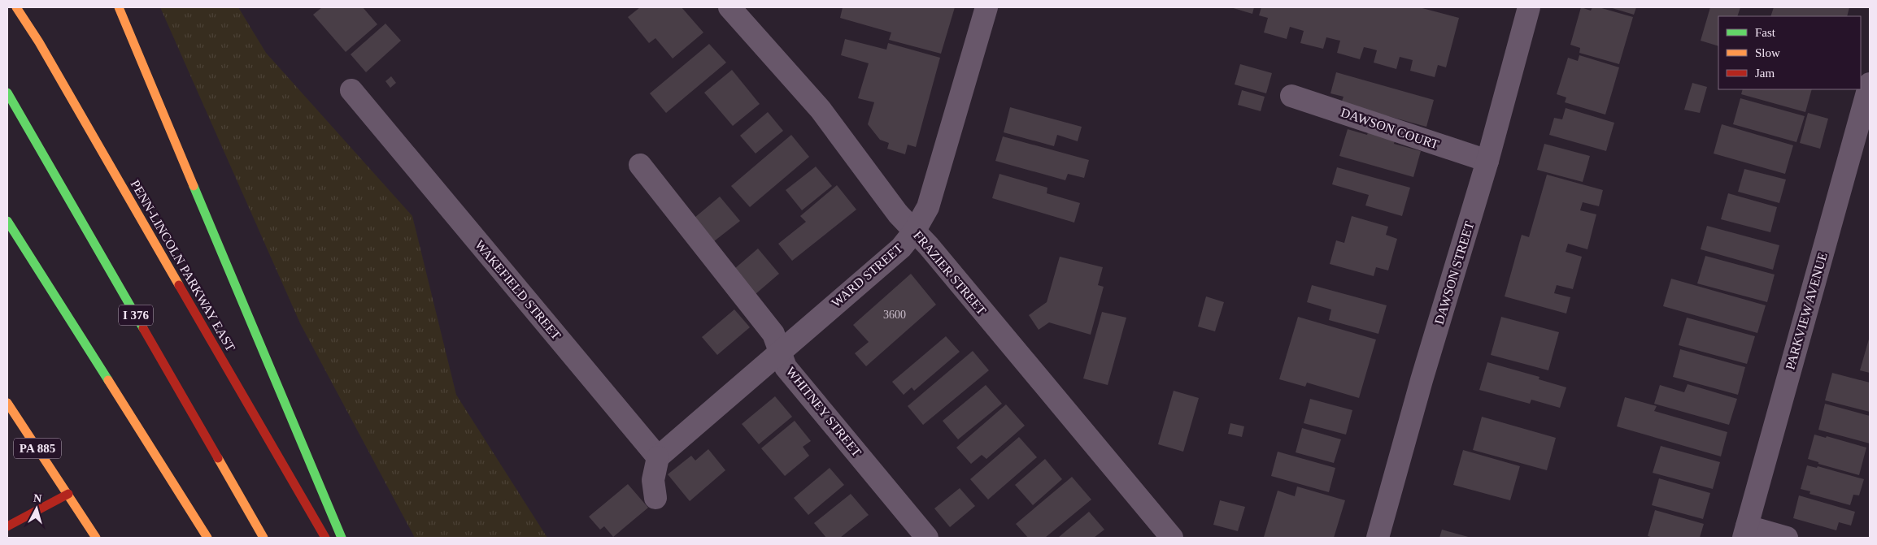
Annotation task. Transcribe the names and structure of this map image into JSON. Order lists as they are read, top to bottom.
{
  "streets": {
    "main road": ["PENN-LINCOLN PARKWAY EAST", "I 376", "PA 885"],
    "street": [
      "DAWSON COURT",
      "FRAZIER STREET",
      "DAWSON STREET",
      "WARD STREET",
      "WAKEFIELD STREET",
      "PARKVIEW AVENUE",
      "WHITNEY STREET"
    ]
  },
  "crossings": [
    ["DAWSON COURT", "DAWSON STREET"],
    ["FRAZIER STREET", "WARD STREET"],
    ["WARD STREET", "WAKEFIELD STREET"],
    ["WARD STREET", "WHITNEY STREET"]
  ],
  "house_numbers": ["3600"],
  "legend": ["Fast", "Slow", "Jam"],
  "north": "top"
}
